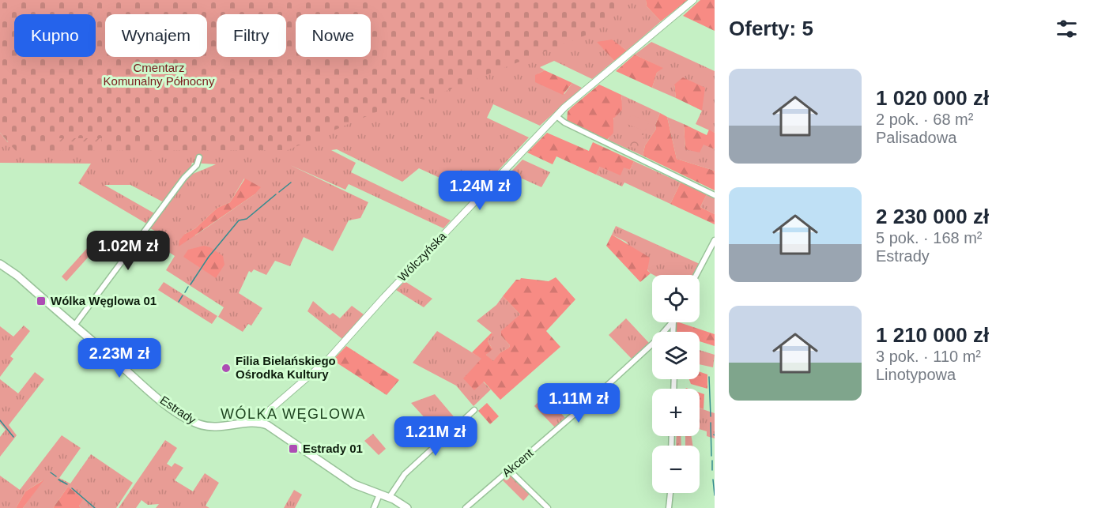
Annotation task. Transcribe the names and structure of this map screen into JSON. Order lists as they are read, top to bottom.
{
  "streets": {
    "main road": ["Estrady"],
    "street": ["Wólczyńska", "Akcent"]
  },
  "crossings": [
    ["Wólczyńska", "Estrady"]
  ],
  "districts": ["WÓLKA WĘGLOWA"],
  "parks": ["Cmentarz Komunalny Północny"],
  "places": {
    "transit": ["Wólka Węglowa 01", "Estrady 01"],
    "other": ["Filia Bielańskiego Ośrodka Kultury"]
  },
  "page": {
    "heading": "Oferty: 5",
    "chip": [
      "Kupno",
      "Wynajem",
      "Filtry",
      "Nowe"
    ],
    "list": [
      {
        "name": "1 020 000 zł",
        "note": "2 pok. · 68 m² · Palisadowa"
      },
      {
        "name": "2 230 000 zł",
        "note": "5 pok. · 168 m² · Estrady"
      },
      {
        "name": "1 210 000 zł",
        "note": "3 pok. · 110 m² · Linotypowa"
      }
    ],
    "price": [
      "1.24M zł",
      "1.02M zł",
      "2.23M zł",
      "1.11M zł",
      "1.21M zł"
    ],
    "map_buttons": ["+", "−"]
  }
}
